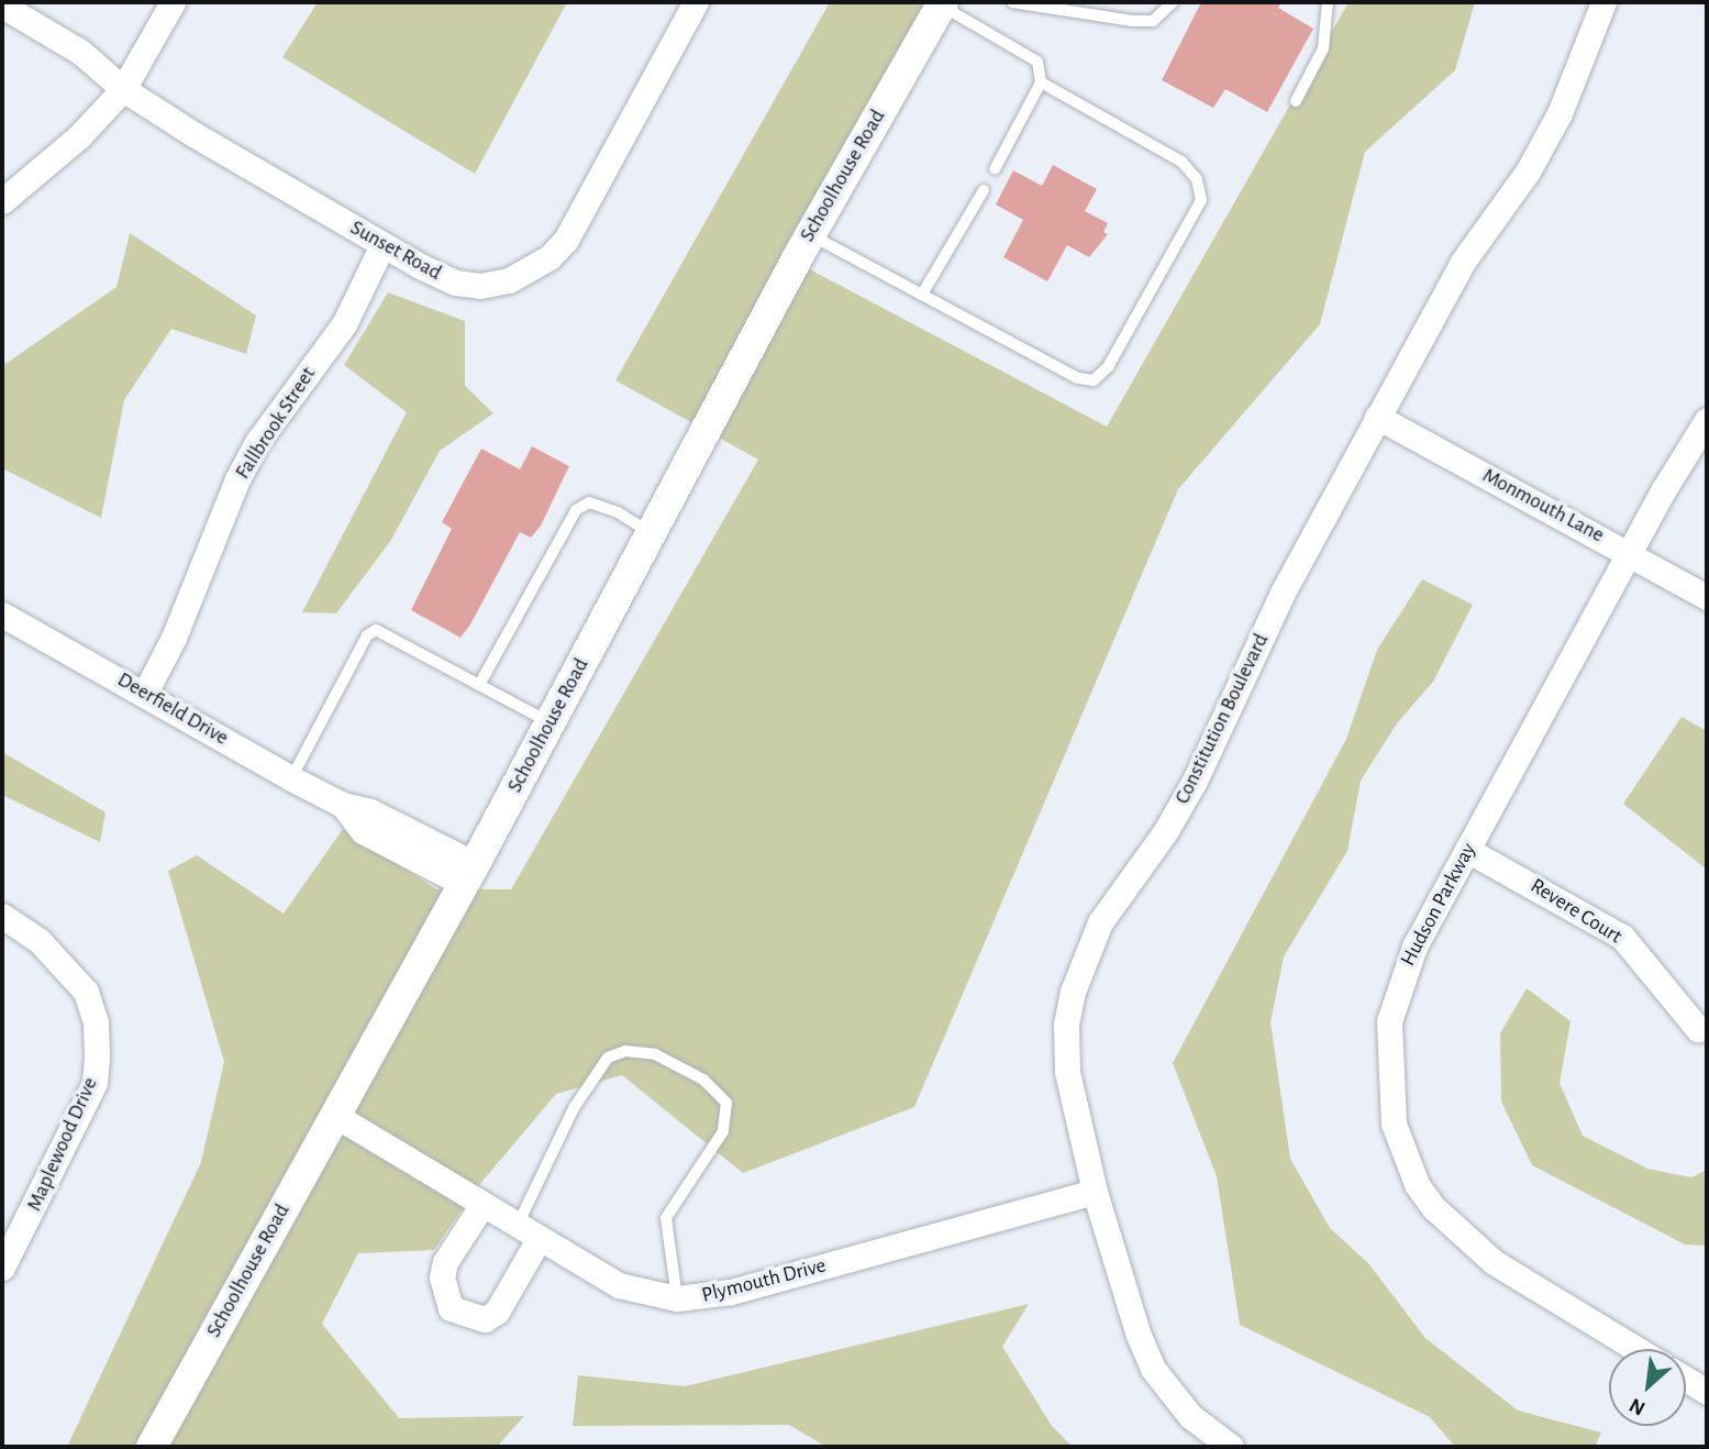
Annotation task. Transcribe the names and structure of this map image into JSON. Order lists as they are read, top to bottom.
{
  "streets": {
    "street": [
      "Schoolhouse Road",
      "Sunset Road",
      "Fallbrook Street",
      "Monmouth Lane",
      "Deerfield Drive",
      "Constitution Boulevard",
      "Hudson Parkway",
      "Revere Court",
      "Maplewood Drive",
      "Plymouth Drive"
    ]
  },
  "crossings": [
    ["Schoolhouse Road", "Deerfield Drive"],
    ["Schoolhouse Road", "Plymouth Drive"],
    ["Sunset Road", "Fallbrook Street"],
    ["Fallbrook Street", "Deerfield Drive"],
    ["Monmouth Lane", "Constitution Boulevard"],
    ["Monmouth Lane", "Hudson Parkway"],
    ["Constitution Boulevard", "Plymouth Drive"],
    ["Hudson Parkway", "Revere Court"]
  ],
  "north": "bottom left"
}
